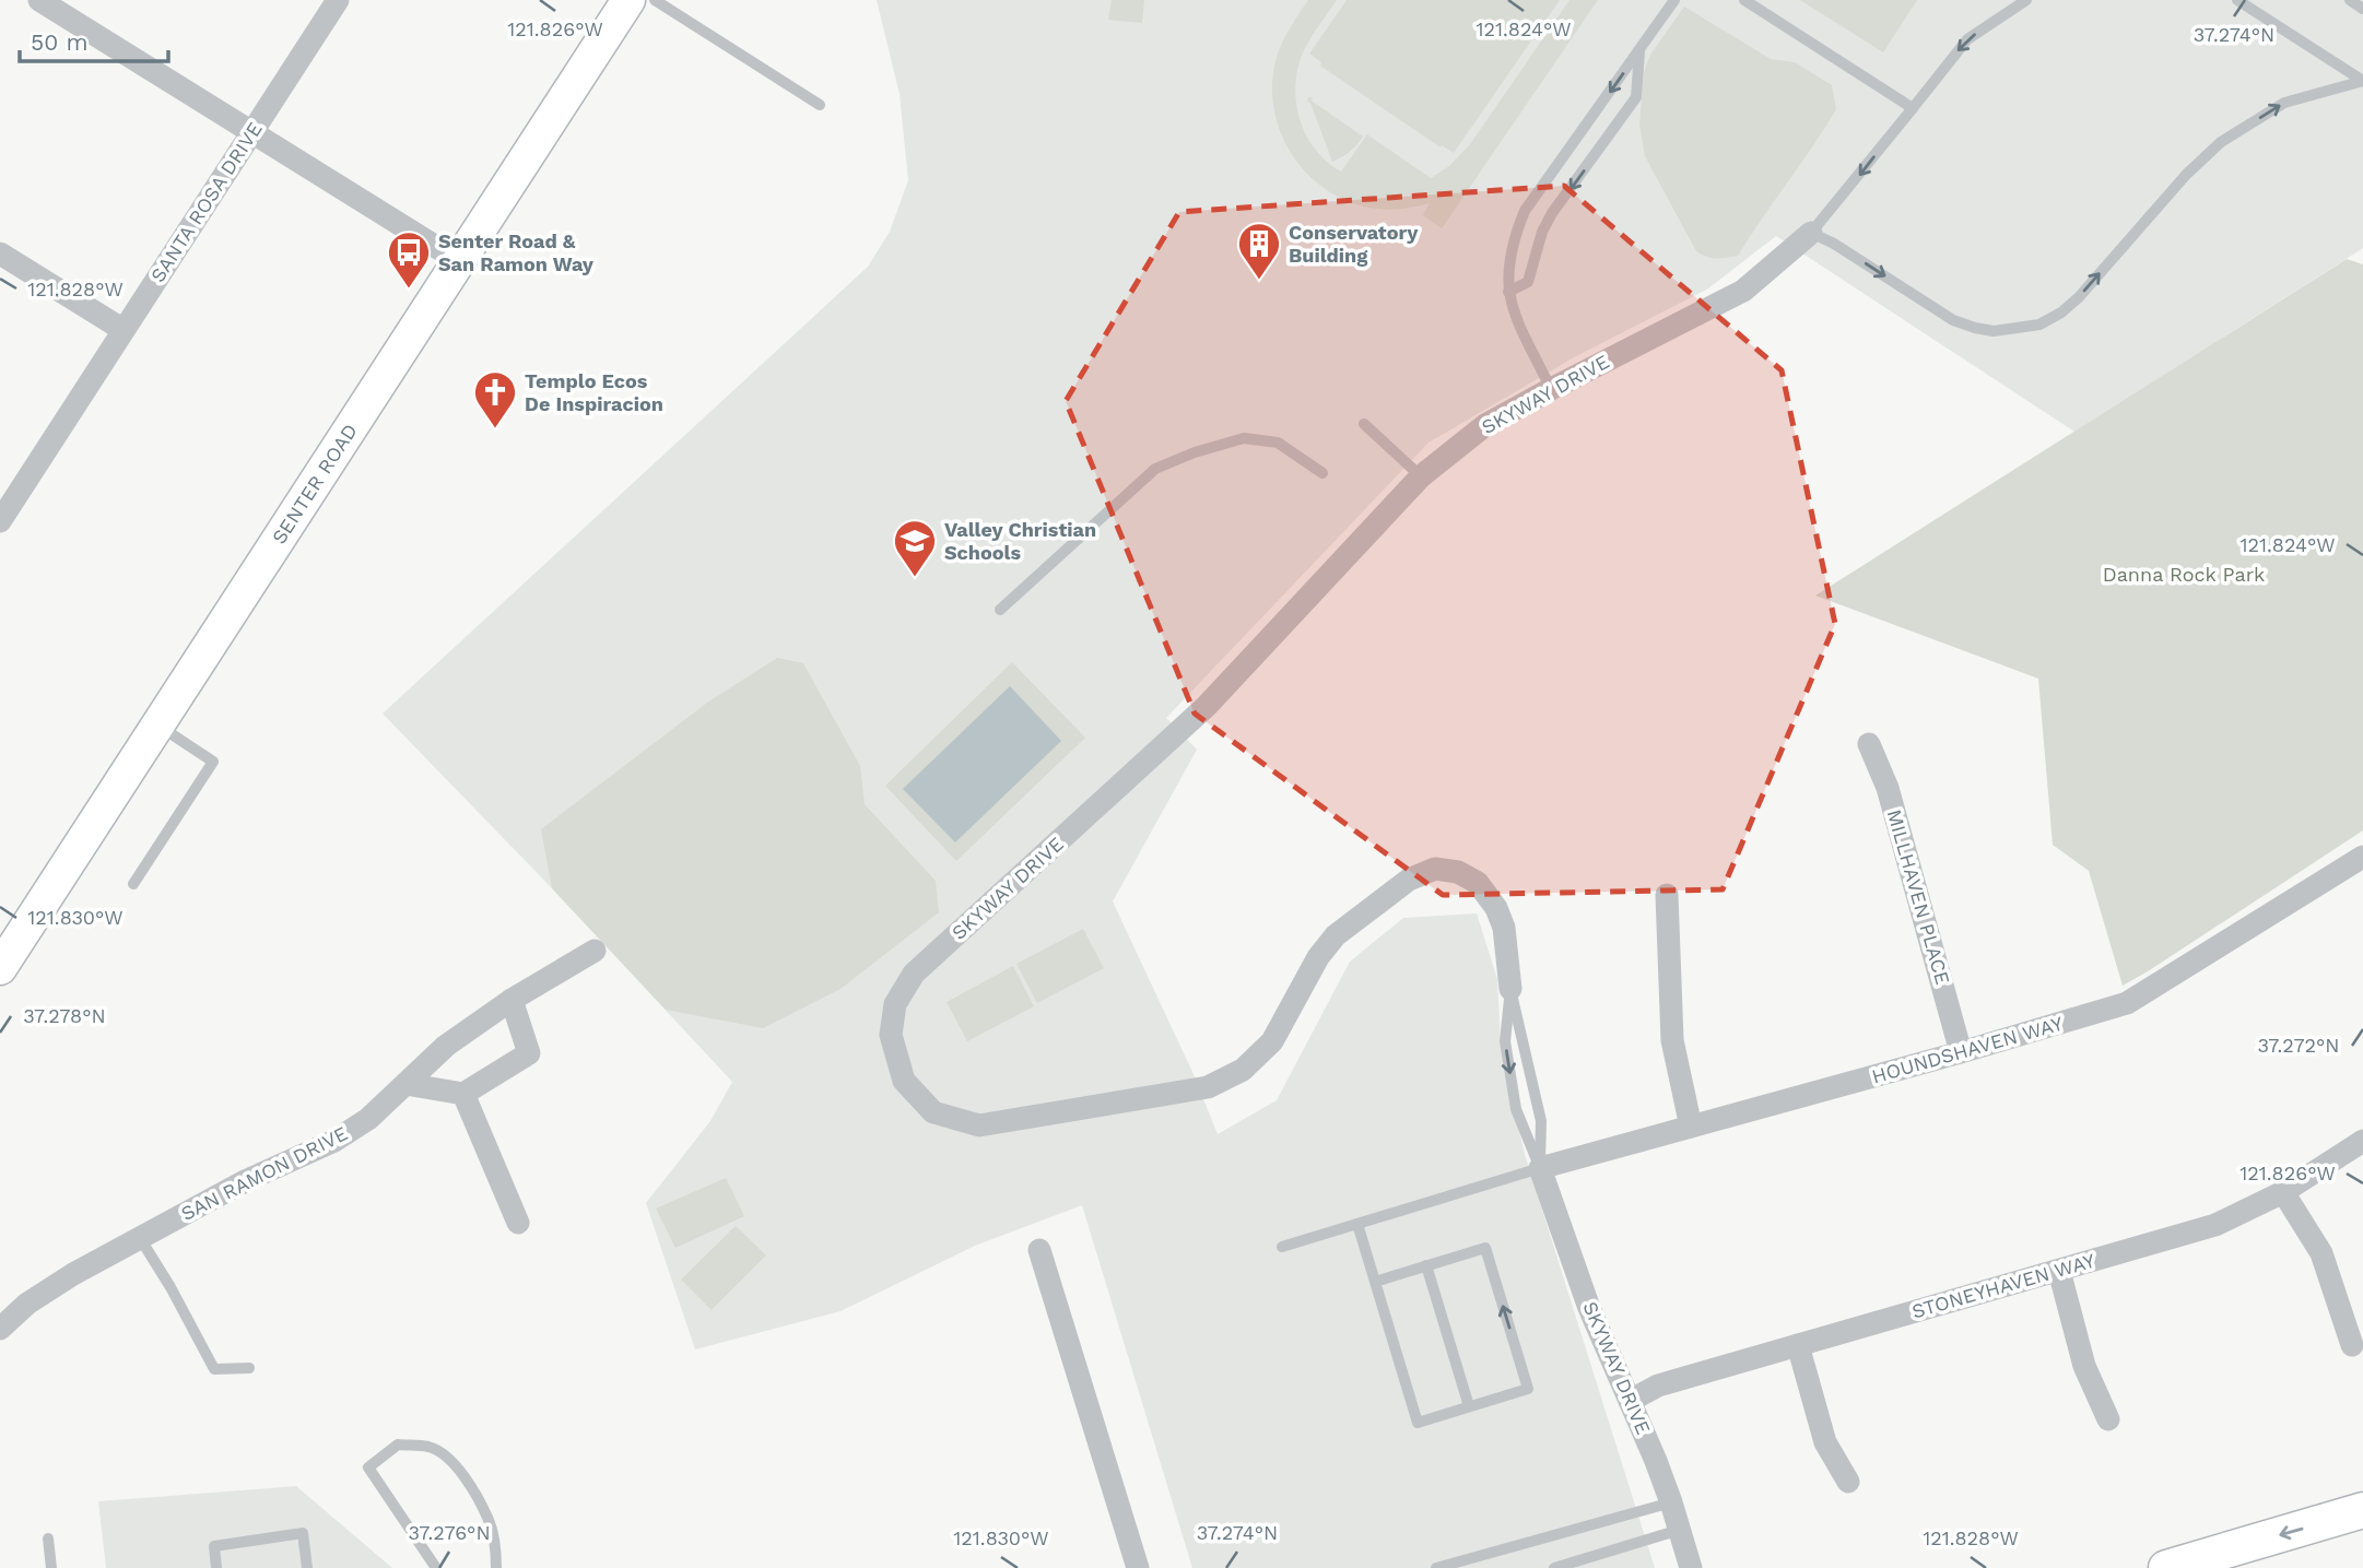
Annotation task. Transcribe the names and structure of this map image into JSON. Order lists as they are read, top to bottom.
{
  "streets": {
    "main road": ["SENTER ROAD"],
    "street": [
      "SANTA ROSA DRIVE",
      "SKYWAY DRIVE",
      "MILLHAVEN PLACE",
      "HOUNDSHAVEN WAY",
      "SAN RAMON DRIVE",
      "STONEYHAVEN WAY"
    ]
  },
  "crossings": [
    ["SKYWAY DRIVE", "HOUNDSHAVEN WAY"],
    ["SKYWAY DRIVE", "STONEYHAVEN WAY"],
    ["MILLHAVEN PLACE", "HOUNDSHAVEN WAY"]
  ],
  "parks": ["Danna Rock Park"],
  "places": {
    "building": ["Conservatory Building"],
    "bus stop": ["Senter Road & San Ramon Way"],
    "church": ["Templo Ecos De Inspiracion"],
    "school or university": ["Valley Christian Schools"]
  },
  "scale_bar": "50 m",
  "coordinates": [
    "121.826°W",
    "121.824°W",
    "37.274°N",
    "121.828°W",
    "121.830°W",
    "37.278°N",
    "37.272°N",
    "37.276°N"
  ]
}
